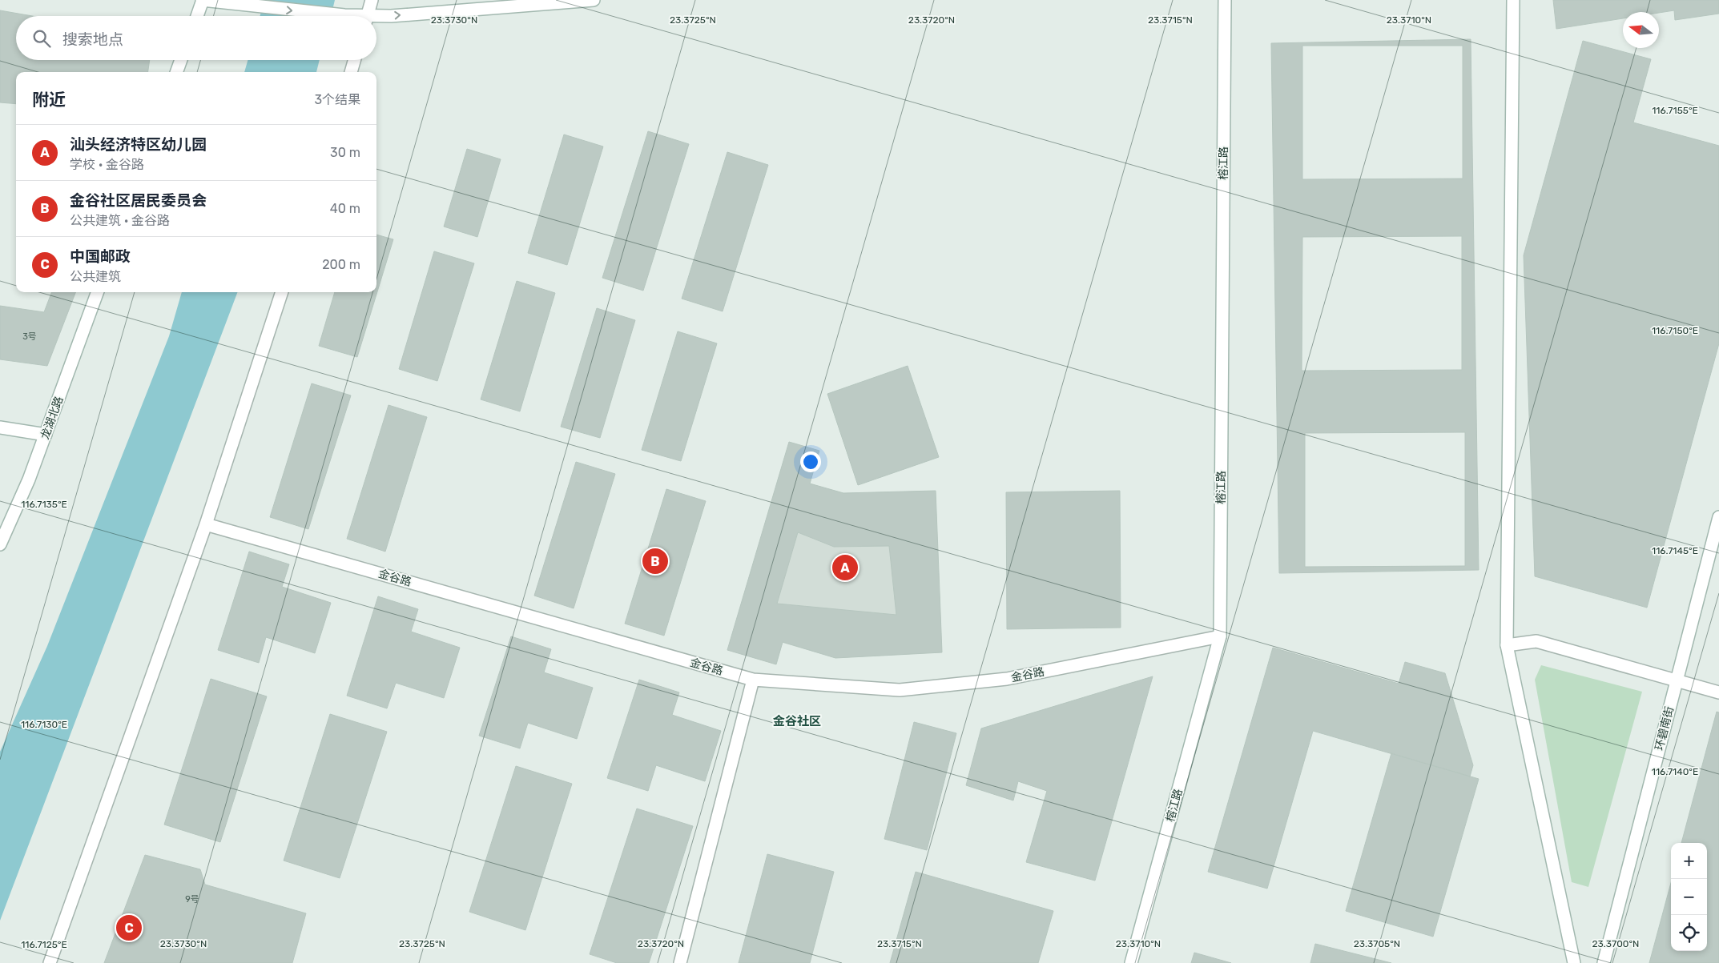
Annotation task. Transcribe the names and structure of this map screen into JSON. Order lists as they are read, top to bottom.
{
  "streets": {
    "street": [
      "榕江路",
      "龙湖北路",
      "金谷路",
      "环碧南街"
    ]
  },
  "crossings": [
    ["榕江路", "金谷路"]
  ],
  "districts": ["金谷社区"],
  "house_numbers": ["3号", "9号"],
  "north": "left",
  "page": {
    "search": "搜索地点",
    "heading": ["附近", "3个结果"],
    "list": [
      {
        "mark": "A",
        "name": "汕头经济特区幼儿园",
        "note": "学校 · 金谷路",
        "value": "30 m"
      },
      {
        "mark": "B",
        "name": "金谷社区居民委员会",
        "note": "公共建筑 · 金谷路",
        "value": "40 m"
      },
      {
        "mark": "C",
        "name": "中国邮政",
        "note": "公共建筑",
        "value": "200 m"
      }
    ],
    "pins": ["B", "A", "C"],
    "map_buttons": ["+", "−"]
  },
  "coordinates": [
    "23.3730°N",
    "23.3725°N",
    "23.3720°N",
    "23.3715°N",
    "23.3710°N",
    "116.7155°E",
    "116.7150°E",
    "116.7135°E",
    "116.7145°E",
    "116.7130°E",
    "116.7140°E",
    "23.3705°N",
    "23.3700°N",
    "116.7125°E"
  ]
}
